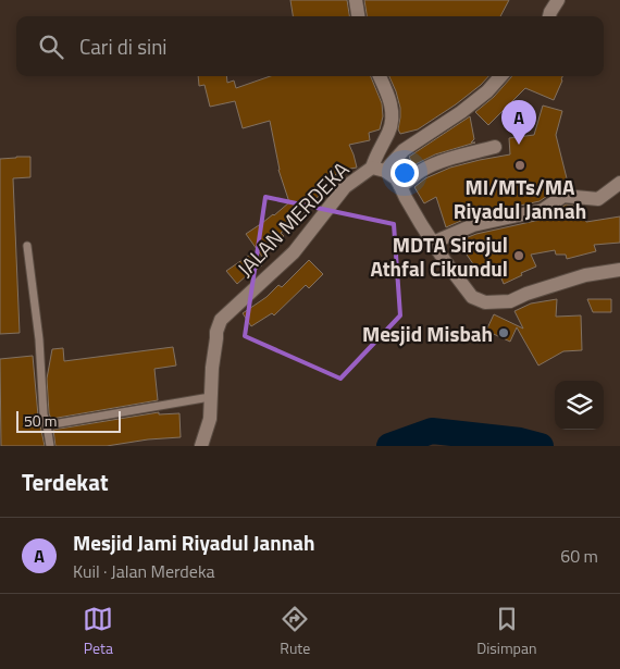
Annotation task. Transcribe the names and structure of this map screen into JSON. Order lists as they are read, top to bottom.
{
  "streets": {
    "street": ["JALAN MERDEKA"]
  },
  "places": ["MI/MTs/MA Riyadul Jannah", "MDTA Sirojul Athfal Cikundul", "Mesjid Misbah"],
  "scale_bar": "50 m",
  "page": {
    "search": "Cari di sini",
    "pins": "A",
    "scale": "50 m",
    "heading": "Terdekat",
    "list": [
      {
        "mark": "A",
        "name": "Mesjid Jami Riyadul Jannah",
        "note": "Kuil · Jalan Merdeka",
        "value": "60 m"
      }
    ],
    "nav": ["Peta", "Rute", "Disimpan"]
  }
}
